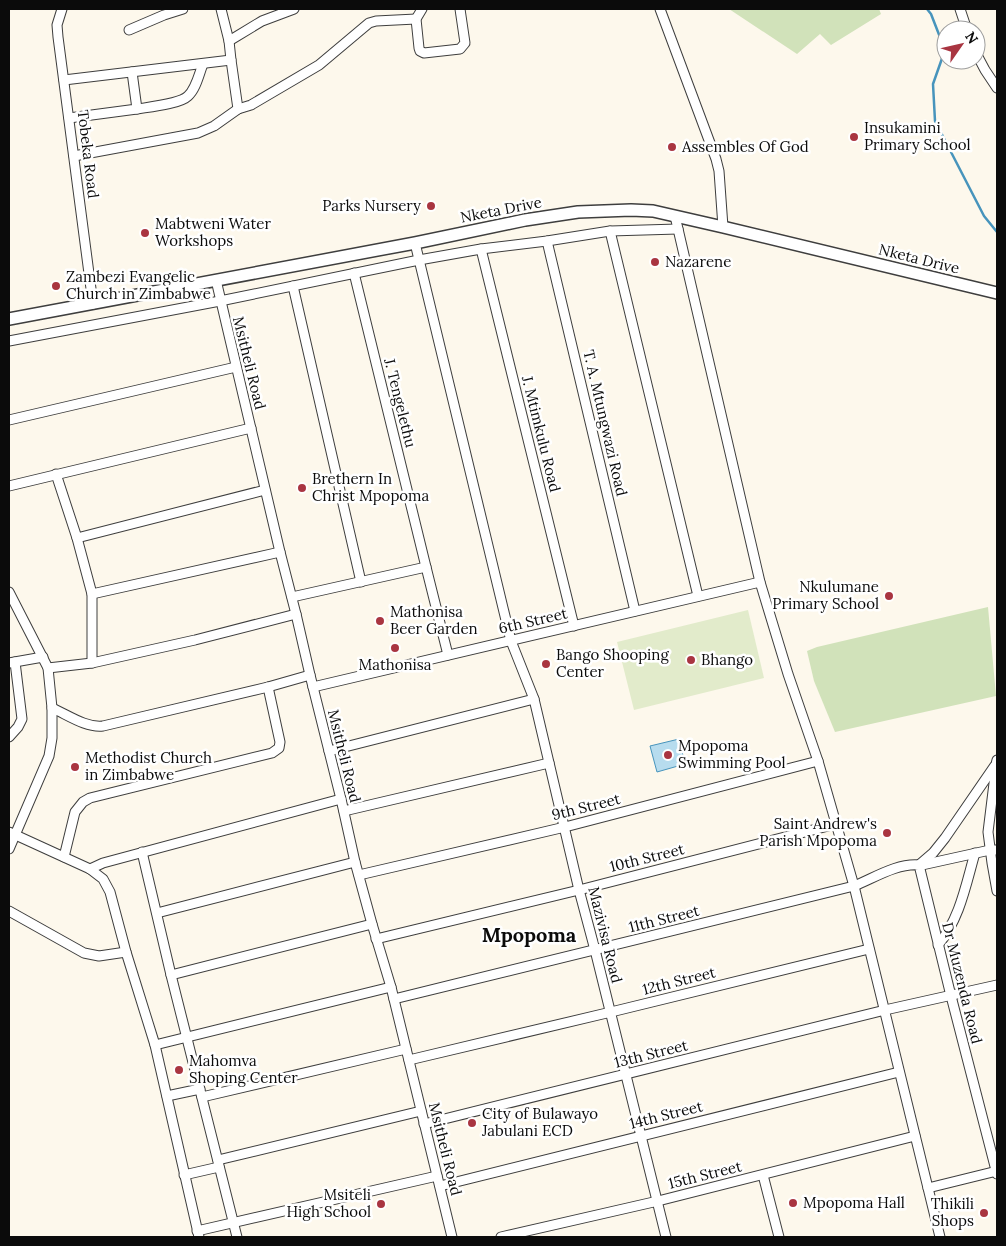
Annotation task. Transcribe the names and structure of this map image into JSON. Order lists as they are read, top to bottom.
{
  "streets": {
    "street": [
      "Tobeka Road",
      "Nketa Drive",
      "Msitheli Road",
      "J. Tengelethu",
      "T. A. Mtungwazi Road",
      "J. Mtimkulu Road",
      "6th Street",
      "9th Street",
      "10th Street",
      "11th Street",
      "Mazivisa Road",
      "12th Street",
      "Dr Muzenda Road",
      "13th Street",
      "14th Street",
      "15th Street"
    ]
  },
  "crossings": [
    ["Tobeka Road", "Nketa Drive"],
    ["Nketa Drive", "Msitheli Road"],
    ["Nketa Drive", "Mazivisa Road"],
    ["Msitheli Road", "6th Street"],
    ["Msitheli Road", "9th Street"],
    ["Msitheli Road", "10th Street"],
    ["Msitheli Road", "11th Street"],
    ["Msitheli Road", "12th Street"],
    ["Msitheli Road", "13th Street"],
    ["Msitheli Road", "14th Street"],
    ["J. Tengelethu", "6th Street"],
    ["T. A. Mtungwazi Road", "6th Street"],
    ["J. Mtimkulu Road", "6th Street"],
    ["6th Street", "Mazivisa Road"],
    ["9th Street", "Mazivisa Road"],
    ["10th Street", "Mazivisa Road"],
    ["11th Street", "Mazivisa Road"],
    ["Mazivisa Road", "12th Street"],
    ["Mazivisa Road", "13th Street"],
    ["Mazivisa Road", "14th Street"],
    ["Mazivisa Road", "15th Street"],
    ["Dr Muzenda Road", "13th Street"]
  ],
  "districts": ["Mpopoma"],
  "places": [
    "Insukamini Primary School",
    "Assembles Of God",
    "Parks Nursery",
    "Mabtweni Water Workshops",
    "Nazarene",
    "Zambezi Evangelic Church in Zimbabwe",
    "Brethern In Christ Mpopoma",
    "Nkulumane Primary School",
    "Mathonisa Beer Garden",
    "Mathonisa",
    "Bhango",
    "Bango Shooping Center",
    "Mpopoma Swimming Pool",
    "Methodist Church in Zimbabwe",
    "Saint Andrew's Parish Mpopoma",
    "Mahomva Shoping Center",
    "City of Bulawayo Jabulani ECD",
    "Mpopoma Hall",
    "Msiteli High School",
    "Thikili Shops"
  ],
  "north": "top right"
}
